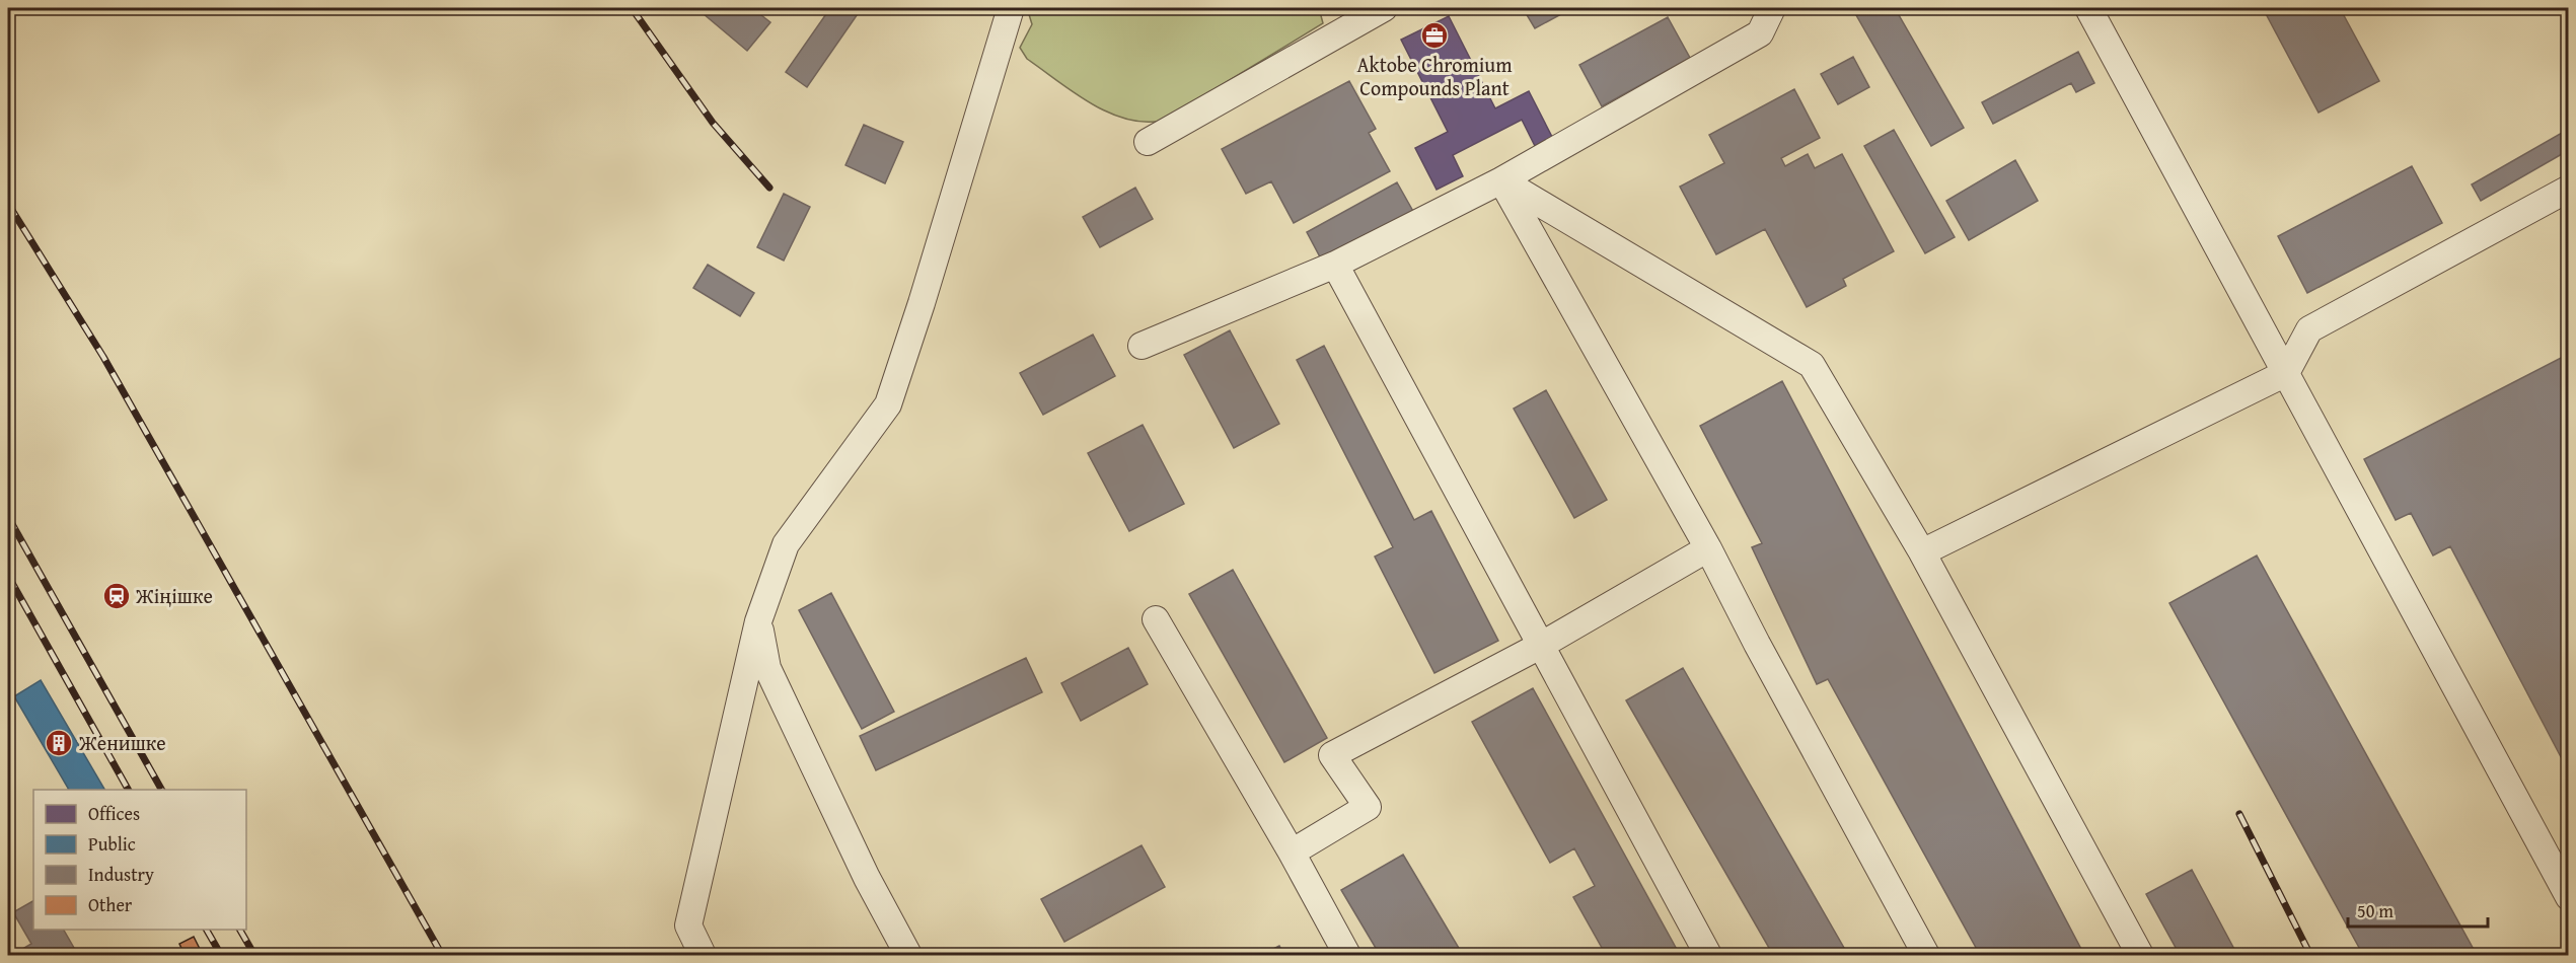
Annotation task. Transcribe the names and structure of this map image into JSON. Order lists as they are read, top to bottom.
{
  "places": {
    "office": ["Aktobe Chromium Compounds Plant"],
    "station": ["Жіңішке"],
    "building": ["Женишке"]
  },
  "legend": [
    "Offices",
    "Public",
    "Industry",
    "Other"
  ],
  "scale_bar": "50 m"
}
